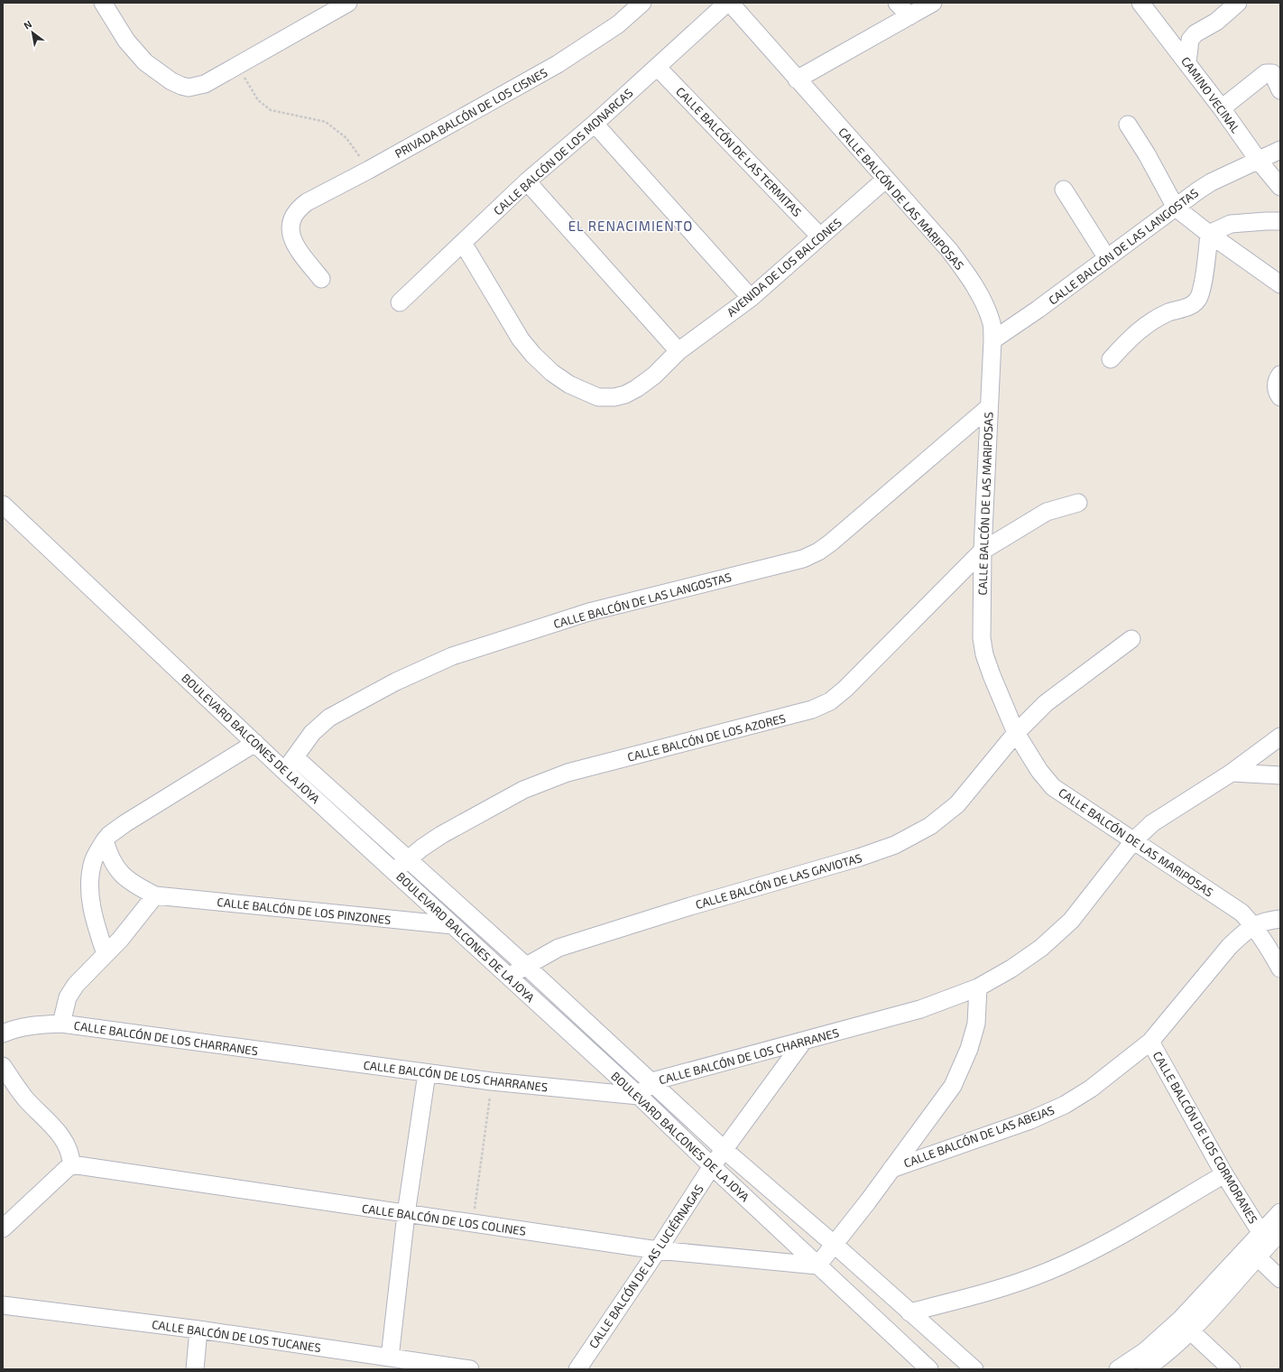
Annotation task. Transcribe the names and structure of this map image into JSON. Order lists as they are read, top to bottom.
{
  "streets": {
    "street": [
      "CAMINO VECINAL",
      "PRIVADA BALCÓN DE LOS CISNES",
      "CALLE BALCÓN DE LOS MONARCAS",
      "CALLE BALCÓN DE LAS TERMITAS",
      "CALLE BALCÓN DE LAS MARIPOSAS",
      "CALLE BALCÓN DE LAS LANGOSTAS",
      "AVENIDA DE LOS BALCONES",
      "CALLE BALCÓN DE LOS AZORES",
      "BOULEVARD BALCONES DE LA JOYA",
      "CALLE BALCÓN DE LAS GAVIOTAS",
      "CALLE BALCÓN DE LOS PINZONES",
      "CALLE BALCÓN DE LOS CHARRANES",
      "CALLE BALCÓN DE LAS ABEJAS",
      "CALLE BALCÓN DE LOS CORMORANES",
      "CALLE BALCÓN DE LOS COLINES",
      "CALLE BALCÓN DE LAS LUCIÉRNAGAS",
      "CALLE BALCÓN DE LOS TUCANES"
    ]
  },
  "crossings": [
    ["CAMINO VECINAL", "CALLE BALCÓN DE LAS LANGOSTAS"],
    ["CALLE BALCÓN DE LOS MONARCAS", "CALLE BALCÓN DE LAS TERMITAS"],
    ["CALLE BALCÓN DE LOS MONARCAS", "AVENIDA DE LOS BALCONES"],
    ["CALLE BALCÓN DE LAS TERMITAS", "AVENIDA DE LOS BALCONES"],
    ["CALLE BALCÓN DE LAS MARIPOSAS", "CALLE BALCÓN DE LAS LANGOSTAS"],
    ["CALLE BALCÓN DE LAS MARIPOSAS", "AVENIDA DE LOS BALCONES"],
    ["CALLE BALCÓN DE LAS MARIPOSAS", "CALLE BALCÓN DE LOS AZORES"],
    ["CALLE BALCÓN DE LAS MARIPOSAS", "CALLE BALCÓN DE LAS GAVIOTAS"],
    ["CALLE BALCÓN DE LAS MARIPOSAS", "CALLE BALCÓN DE LOS CHARRANES"],
    ["CALLE BALCÓN DE LAS MARIPOSAS", "CALLE BALCÓN DE LAS ABEJAS"],
    ["CALLE BALCÓN DE LAS LANGOSTAS", "BOULEVARD BALCONES DE LA JOYA"],
    ["CALLE BALCÓN DE LOS AZORES", "BOULEVARD BALCONES DE LA JOYA"],
    ["BOULEVARD BALCONES DE LA JOYA", "CALLE BALCÓN DE LAS GAVIOTAS"],
    ["BOULEVARD BALCONES DE LA JOYA", "CALLE BALCÓN DE LOS PINZONES"],
    ["BOULEVARD BALCONES DE LA JOYA", "CALLE BALCÓN DE LOS CHARRANES"],
    ["BOULEVARD BALCONES DE LA JOYA", "CALLE BALCÓN DE LOS COLINES"],
    ["BOULEVARD BALCONES DE LA JOYA", "CALLE BALCÓN DE LAS LUCIÉRNAGAS"],
    ["CALLE BALCÓN DE LOS CHARRANES", "CALLE BALCÓN DE LAS LUCIÉRNAGAS"],
    ["CALLE BALCÓN DE LAS ABEJAS", "CALLE BALCÓN DE LOS CORMORANES"],
    ["CALLE BALCÓN DE LOS COLINES", "CALLE BALCÓN DE LAS LUCIÉRNAGAS"]
  ],
  "districts": ["EL RENACIMIENTO"],
  "north": "top left"
}
